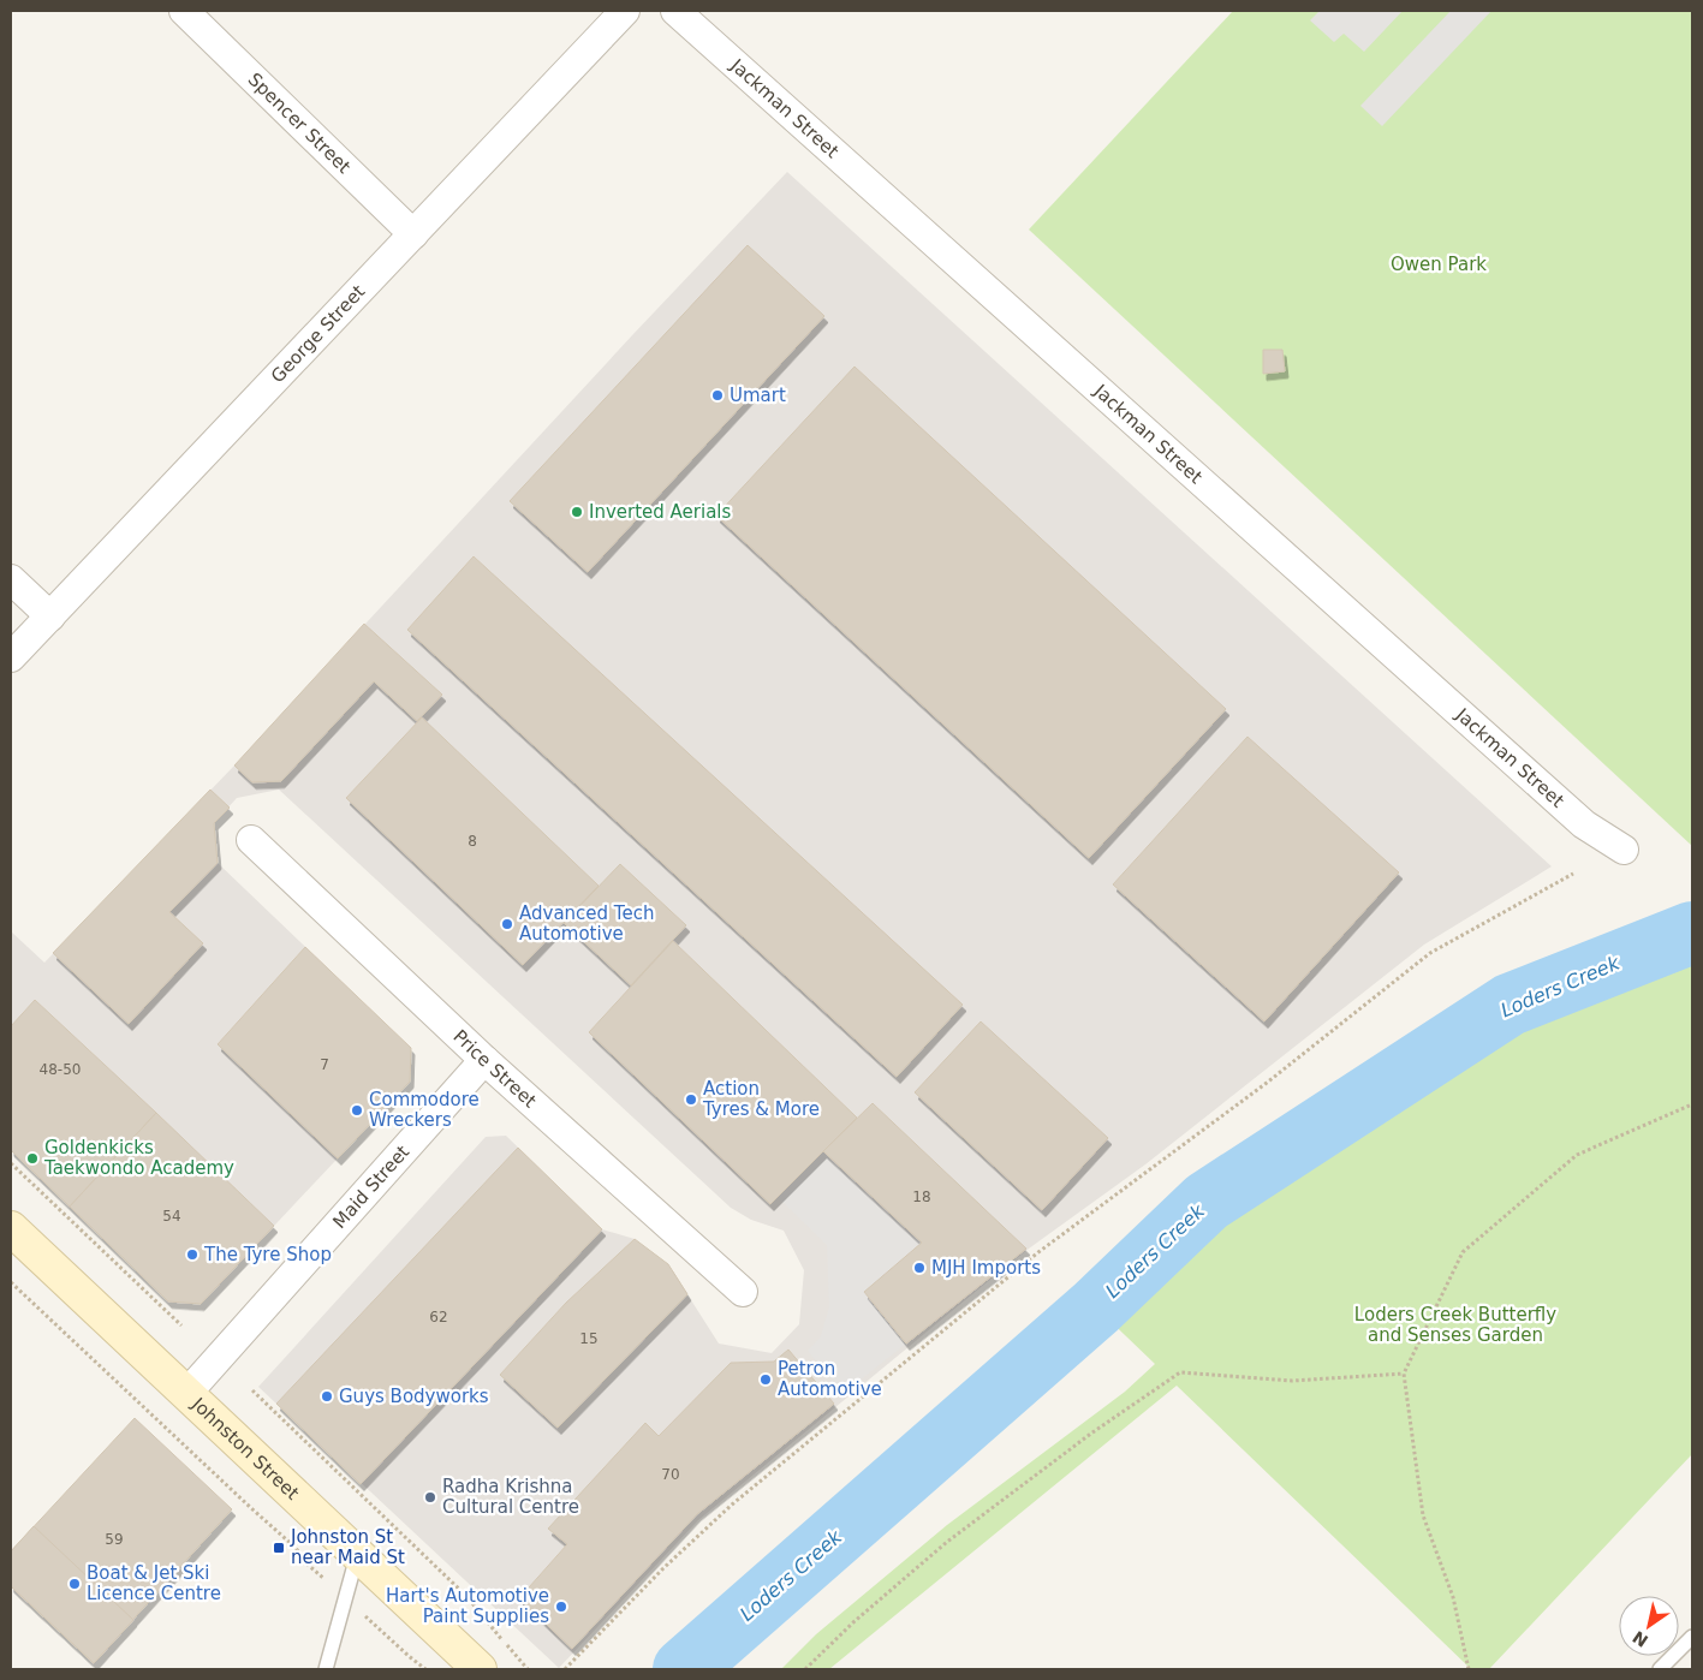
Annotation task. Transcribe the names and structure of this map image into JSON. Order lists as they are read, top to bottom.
{
  "streets": {
    "street": [
      "Jackman Street",
      "Spencer Street",
      "George Street",
      "Price Street",
      "Maid Street",
      "Johnston Street"
    ]
  },
  "crossings": [
    ["Spencer Street", "George Street"],
    ["Price Street", "Maid Street"],
    ["Maid Street", "Johnston Street"]
  ],
  "water": ["Loders Creek"],
  "parks": ["Owen Park", "Loders Creek Butterfly and Senses Garden"],
  "places": {
    "other": [
      "Umart",
      "Inverted Aerials",
      "Advanced Tech Automotive",
      "Action Tyres & More",
      "Commodore Wreckers",
      "Goldenkicks Taekwondo Academy",
      "The Tyre Shop",
      "MJH Imports",
      "Petron Automotive",
      "Guys Bodyworks",
      "Radha Krishna Cultural Centre",
      "Boat & Jet Ski Licence Centre",
      "Hart's Automotive Paint Supplies"
    ],
    "transit": ["Johnston St near Maid St"]
  },
  "house_numbers": [
    "8",
    "7",
    "48-50",
    "18",
    "54",
    "62",
    "15",
    "70",
    "59"
  ],
  "north": "bottom left"
}
